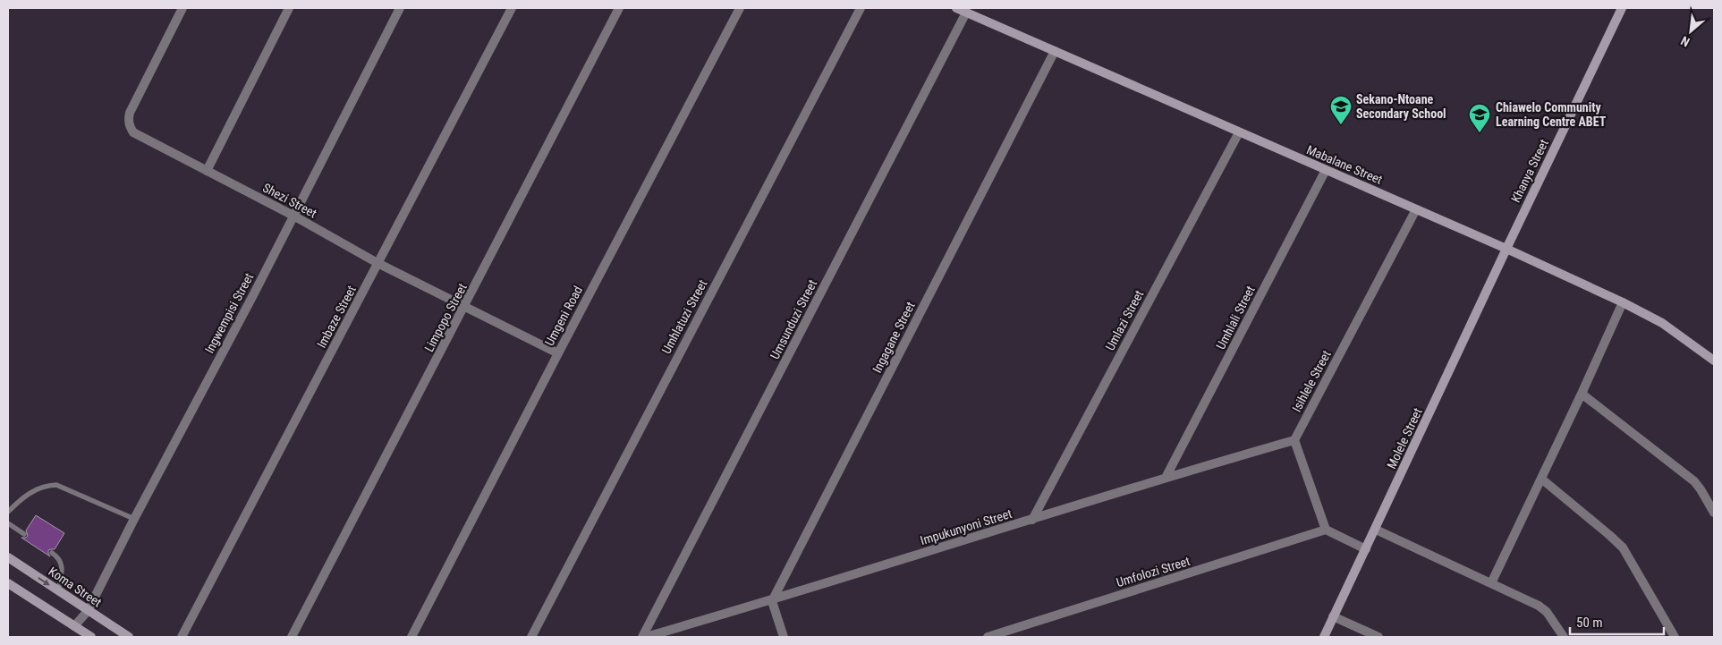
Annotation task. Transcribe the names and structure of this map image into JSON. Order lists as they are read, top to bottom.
{
  "streets": {
    "street": [
      "Mabalane Street",
      "Khanya Street",
      "Shezi Street",
      "Ingwempisi Street",
      "Umgeni Road",
      "Imbaze Street",
      "Umhlatuzi Street",
      "Limpopo Street",
      "Umhlali Street",
      "Umsunduzi Street",
      "Umlazi Street",
      "Ingagane Street",
      "Isihlele Street",
      "Molele Street",
      "Impukunyoni Street",
      "Umfolozi Street",
      "Koma Street"
    ]
  },
  "crossings": [
    ["Mabalane Street", "Khanya Street"],
    ["Mabalane Street", "Umhlali Street"],
    ["Mabalane Street", "Umsunduzi Street"],
    ["Mabalane Street", "Umlazi Street"],
    ["Mabalane Street", "Ingagane Street"],
    ["Mabalane Street", "Isihlele Street"],
    ["Mabalane Street", "Molele Street"],
    ["Khanya Street", "Molele Street"],
    ["Shezi Street", "Ingwempisi Street"],
    ["Shezi Street", "Umgeni Road"],
    ["Shezi Street", "Imbaze Street"],
    ["Shezi Street", "Limpopo Street"],
    ["Ingwempisi Street", "Koma Street"],
    ["Umhlali Street", "Impukunyoni Street"],
    ["Umlazi Street", "Impukunyoni Street"],
    ["Ingagane Street", "Impukunyoni Street"],
    ["Isihlele Street", "Impukunyoni Street"]
  ],
  "places": {
    "school or university": ["Sekano-Ntoane Secondary School", "Chiawelo Community Learning Centre ABET"]
  },
  "scale_bar": "50 m",
  "north": "bottom left"
}
